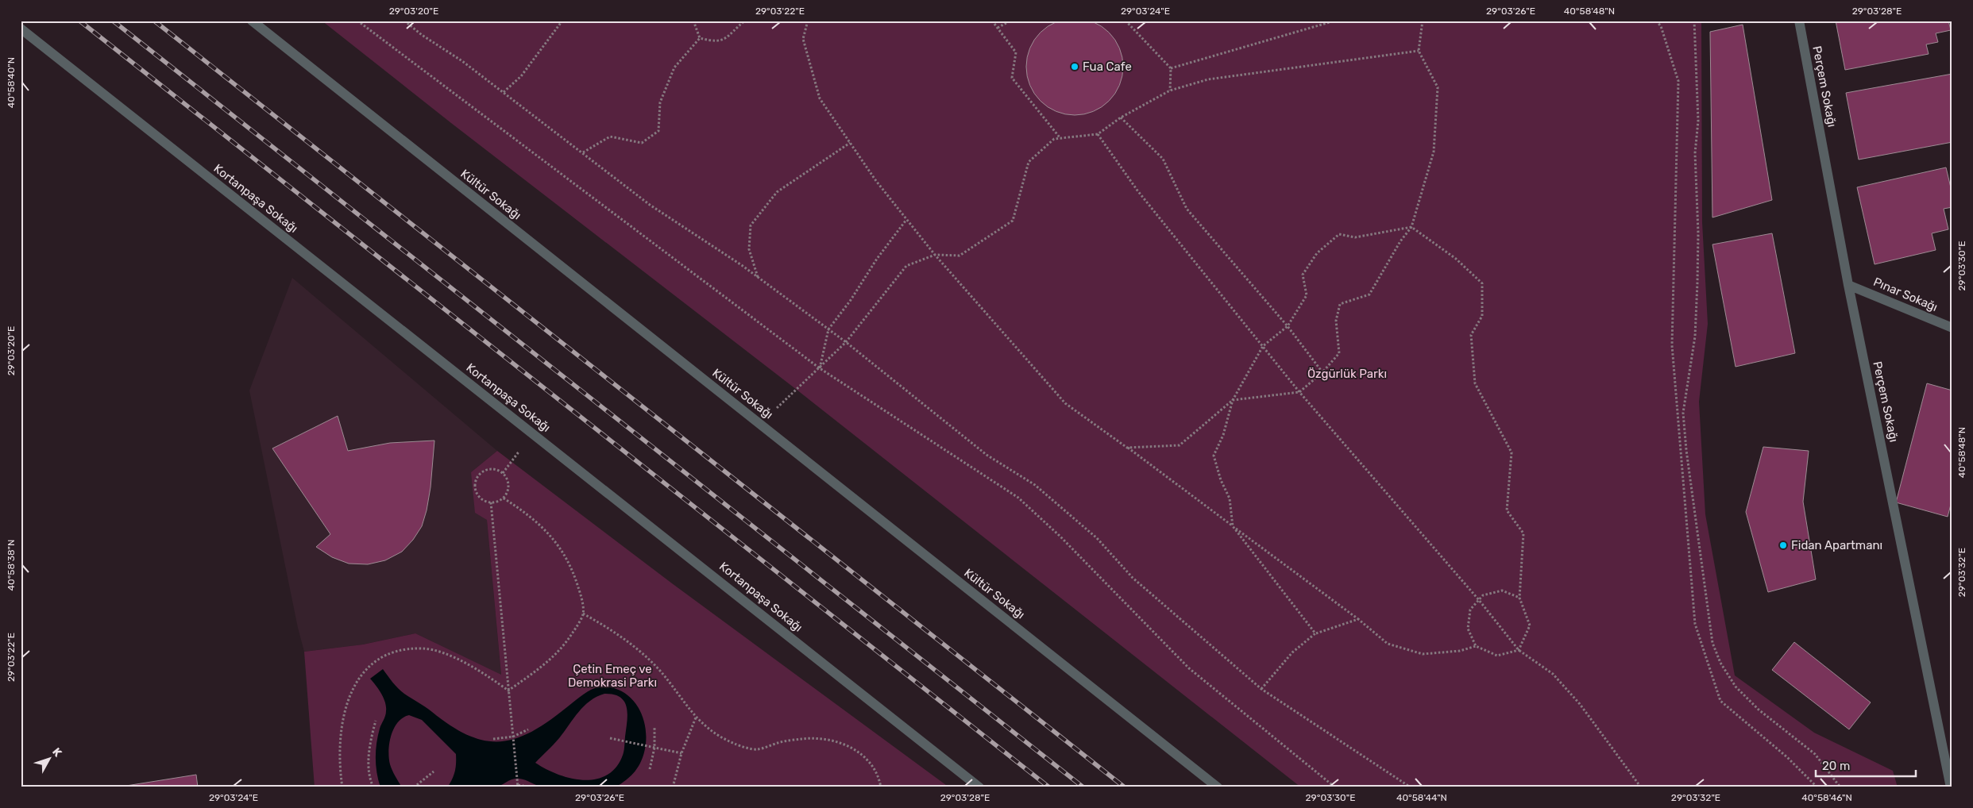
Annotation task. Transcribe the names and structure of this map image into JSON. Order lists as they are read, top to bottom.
{
  "streets": {
    "street": [
      "Perçem Sokağı",
      "Kültür Sokağı",
      "Kortanpaşa Sokağı",
      "Pınar Sokağı"
    ]
  },
  "crossings": [
    ["Perçem Sokağı", "Pınar Sokağı"]
  ],
  "parks": ["Özgürlük Parkı", "Çetin Emeç ve Demokrasi Parkı"],
  "places": ["Fua Cafe", "Fidan Apartmanı"],
  "scale_bar": "20 m",
  "north": "top right",
  "coordinates": [
    "29°03'20\"E",
    "29°03'22\"E",
    "29°03'24\"E",
    "29°03'26\"E",
    "40°58'48\"N",
    "29°03'28\"E",
    "40°58'40\"N",
    "29°03'30\"E",
    "40°58'38\"N",
    "29°03'32\"E",
    "40°58'44\"N",
    "40°58'46\"N"
  ]
}
